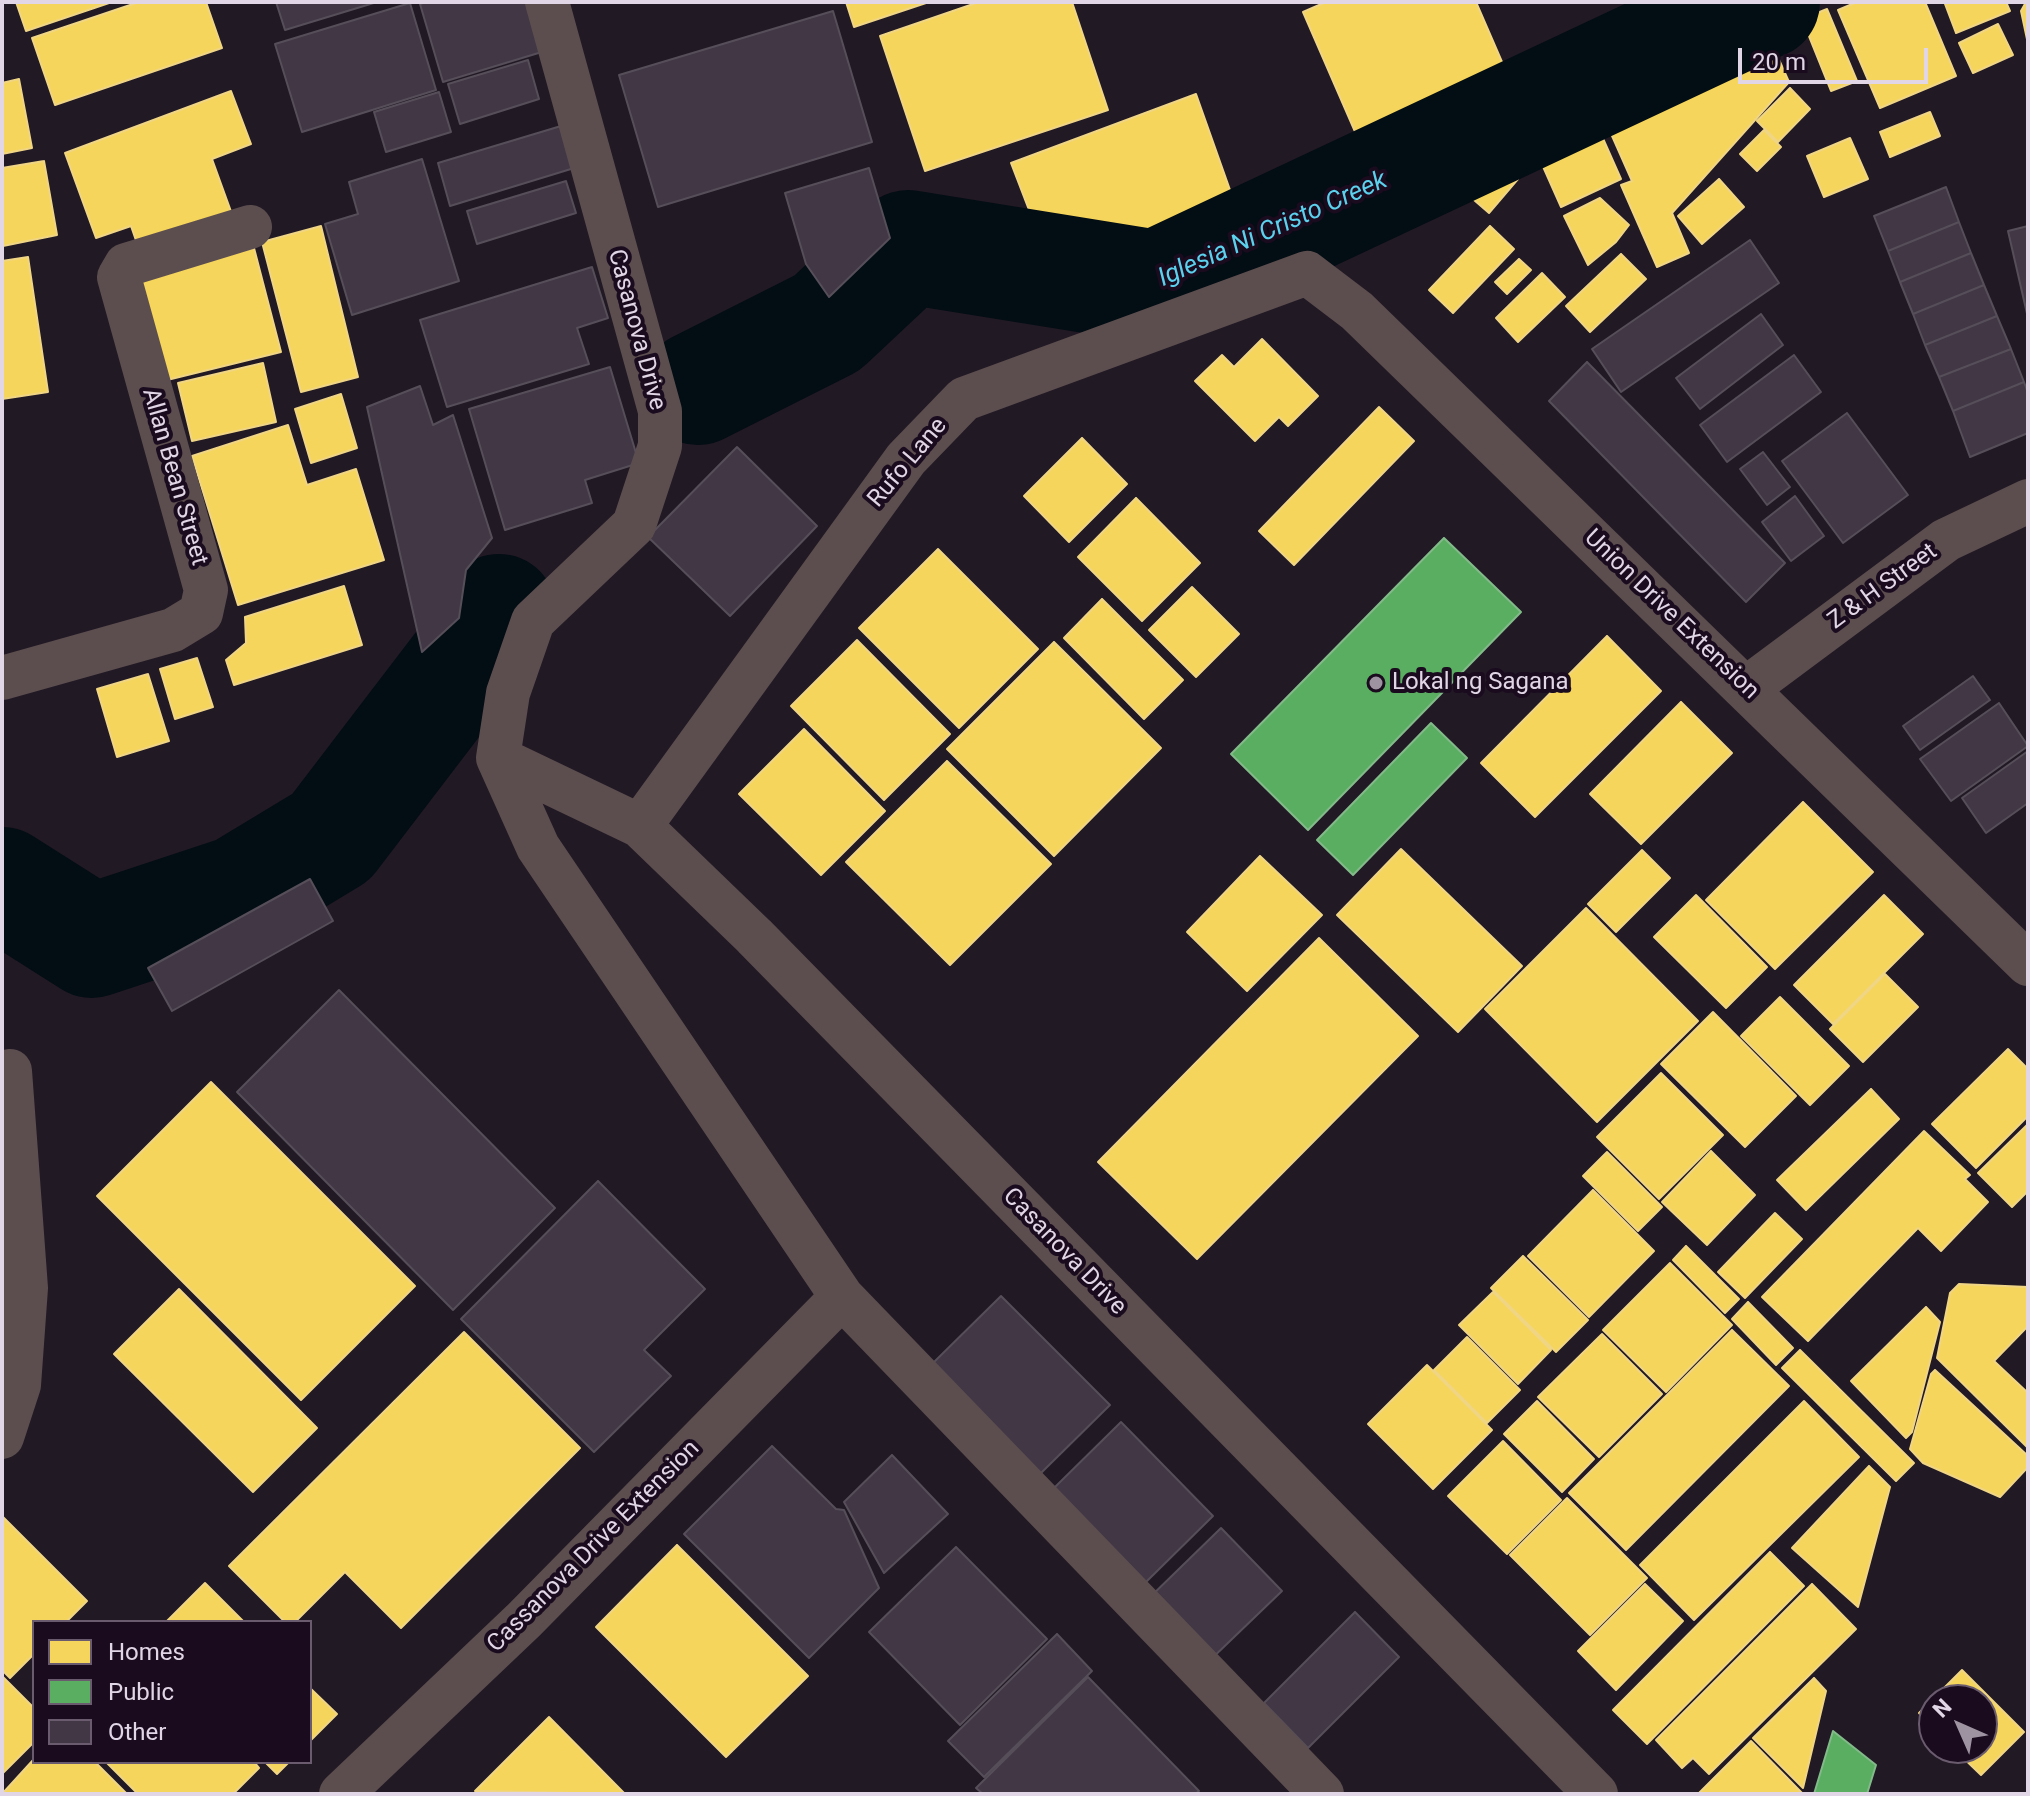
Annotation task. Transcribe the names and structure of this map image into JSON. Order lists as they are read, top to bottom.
{
  "streets": {
    "street": [
      "Casanova Drive",
      "Rufo Lane",
      "Allan Bean Street",
      "Z & H Street",
      "Union Drive Extension",
      "Cassanova Drive Extension"
    ]
  },
  "crossings": [
    ["Casanova Drive", "Rufo Lane"],
    ["Rufo Lane", "Union Drive Extension"],
    ["Z & H Street", "Union Drive Extension"]
  ],
  "water": ["Iglesia Ni Cristo Creek"],
  "places": ["Lokal ng Sagana"],
  "legend": ["Homes", "Public", "Other"],
  "scale_bar": "20 m",
  "north": "top left"
}
